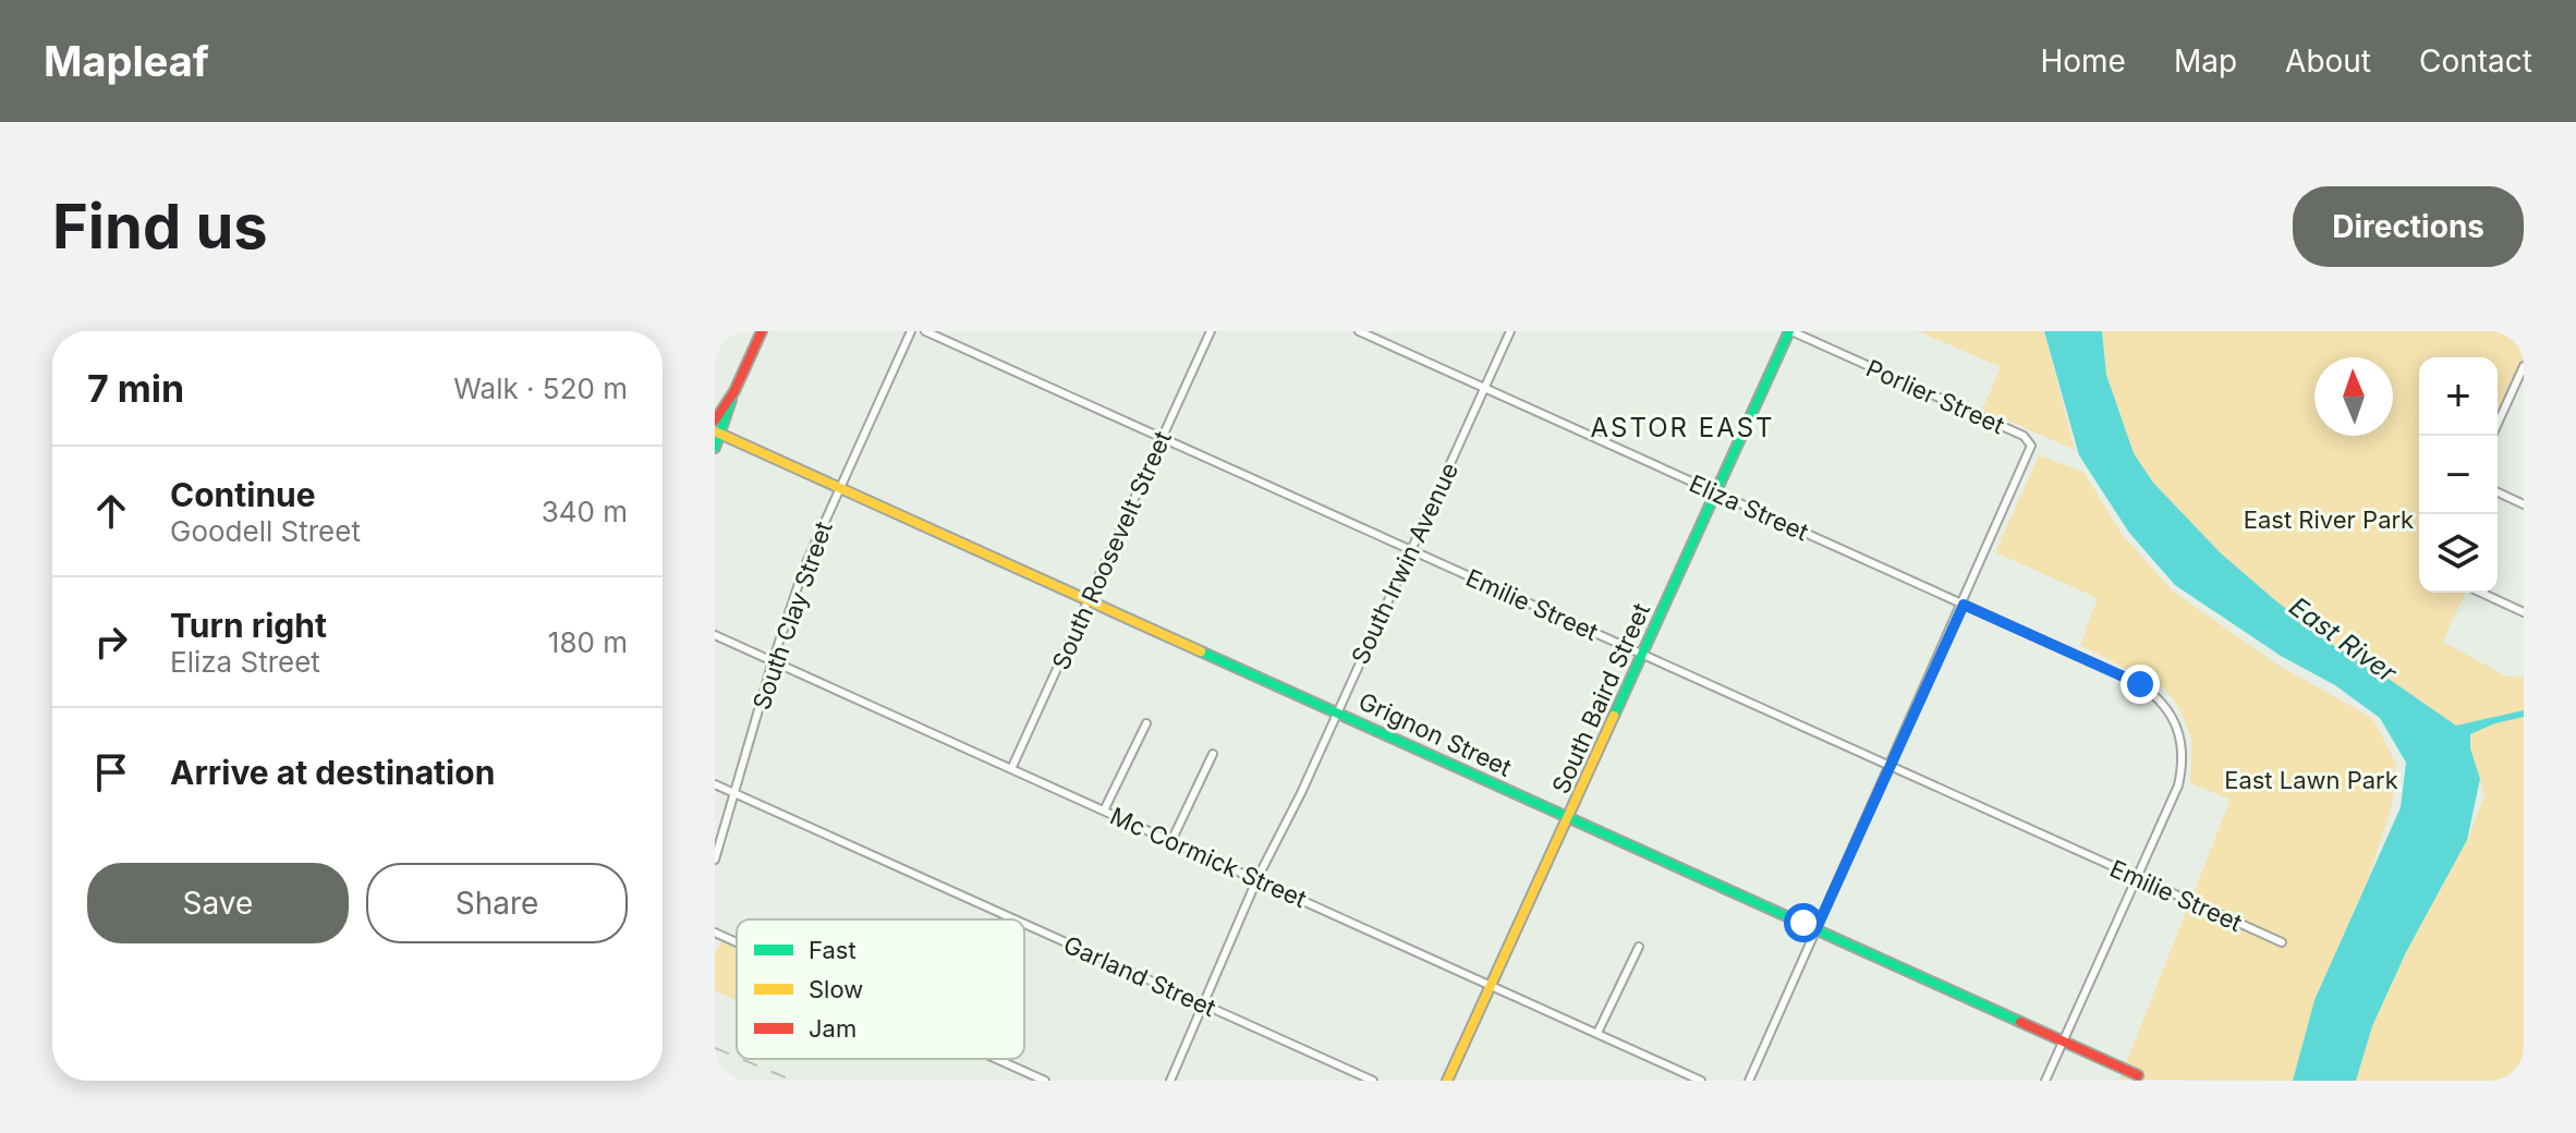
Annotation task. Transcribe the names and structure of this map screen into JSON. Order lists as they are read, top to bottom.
{
  "streets": {
    "street": [
      "Porlier Street",
      "Eliza Street",
      "South Roosevelt Street",
      "South Irwin Avenue",
      "Emilie Street",
      "South Clay Street",
      "South Baird Street",
      "Grignon Street",
      "Mc Cormick Street",
      "Garland Street"
    ]
  },
  "crossings": [
    ["Porlier Street", "Eliza Street"],
    ["Porlier Street", "South Baird Street"],
    ["Eliza Street", "South Irwin Avenue"],
    ["Eliza Street", "Emilie Street"],
    ["Eliza Street", "South Baird Street"],
    ["Eliza Street", "Grignon Street"],
    ["South Roosevelt Street", "Emilie Street"],
    ["South Roosevelt Street", "Grignon Street"],
    ["South Roosevelt Street", "Mc Cormick Street"],
    ["South Irwin Avenue", "Emilie Street"],
    ["South Irwin Avenue", "Grignon Street"],
    ["South Irwin Avenue", "Mc Cormick Street"],
    ["South Irwin Avenue", "Garland Street"],
    ["Emilie Street", "South Baird Street"],
    ["South Clay Street", "Grignon Street"],
    ["South Clay Street", "Mc Cormick Street"],
    ["South Clay Street", "Garland Street"],
    ["South Baird Street", "Grignon Street"],
    ["South Baird Street", "Mc Cormick Street"]
  ],
  "districts": ["ASTOR EAST"],
  "water": ["East River"],
  "parks": ["East River Park", "East Lawn Park"],
  "legend": ["Fast", "Slow", "Jam"],
  "north": "top",
  "page": {
    "header": "Mapleaf",
    "nav": [
      "Home",
      "Map",
      "About",
      "Contact"
    ],
    "buttons": [
      "Directions",
      ["Save", "Share"]
    ],
    "title": "Find us",
    "heading": ["7 min", "Walk · 520 m"],
    "map_buttons": ["+", "−"],
    "list": [
      ["Continue", "Goodell Street", "340 m"],
      ["Turn right", "Eliza Street", "180 m"],
      "Arrive at destination"
    ]
  }
}
